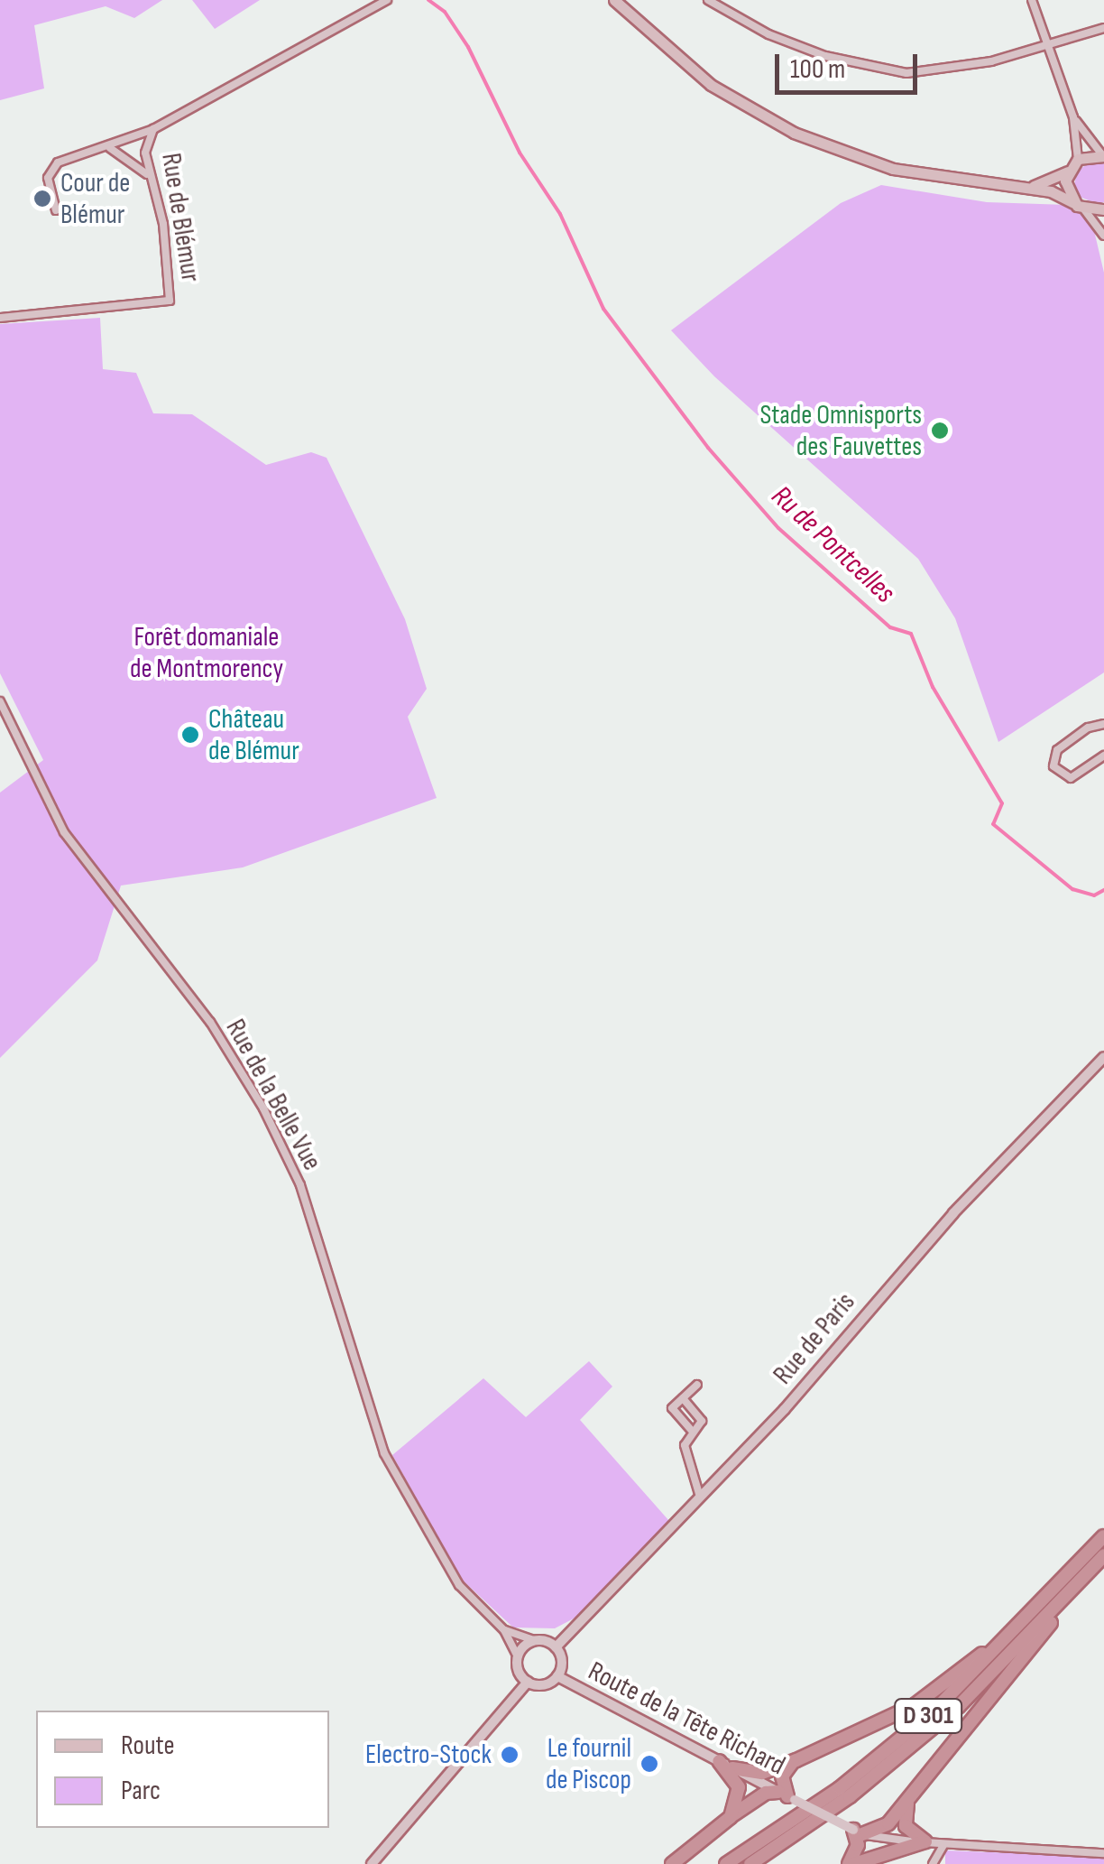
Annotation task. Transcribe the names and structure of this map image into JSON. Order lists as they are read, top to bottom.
{
  "streets": {
    "highway": ["D 301"],
    "street": [
      "Rue de Blémur",
      "Rue de la Belle Vue",
      "Rue de Paris",
      "Route de la Tête Richard"
    ]
  },
  "crossings": [
    ["Rue de la Belle Vue", "Rue de Paris"],
    ["Rue de la Belle Vue", "Route de la Tête Richard"],
    ["Rue de Paris", "Route de la Tête Richard"]
  ],
  "water": ["Ru de Pontcelles"],
  "parks": ["Forêt domaniale de Montmorency"],
  "places": [
    "Cour de Blémur",
    "Stade Omnisports des Fauvettes",
    "Château de Blémur",
    "Electro-Stock",
    "Le fournil de Piscop"
  ],
  "legend": ["Route", "Parc"],
  "scale_bar": "100 m"
}
